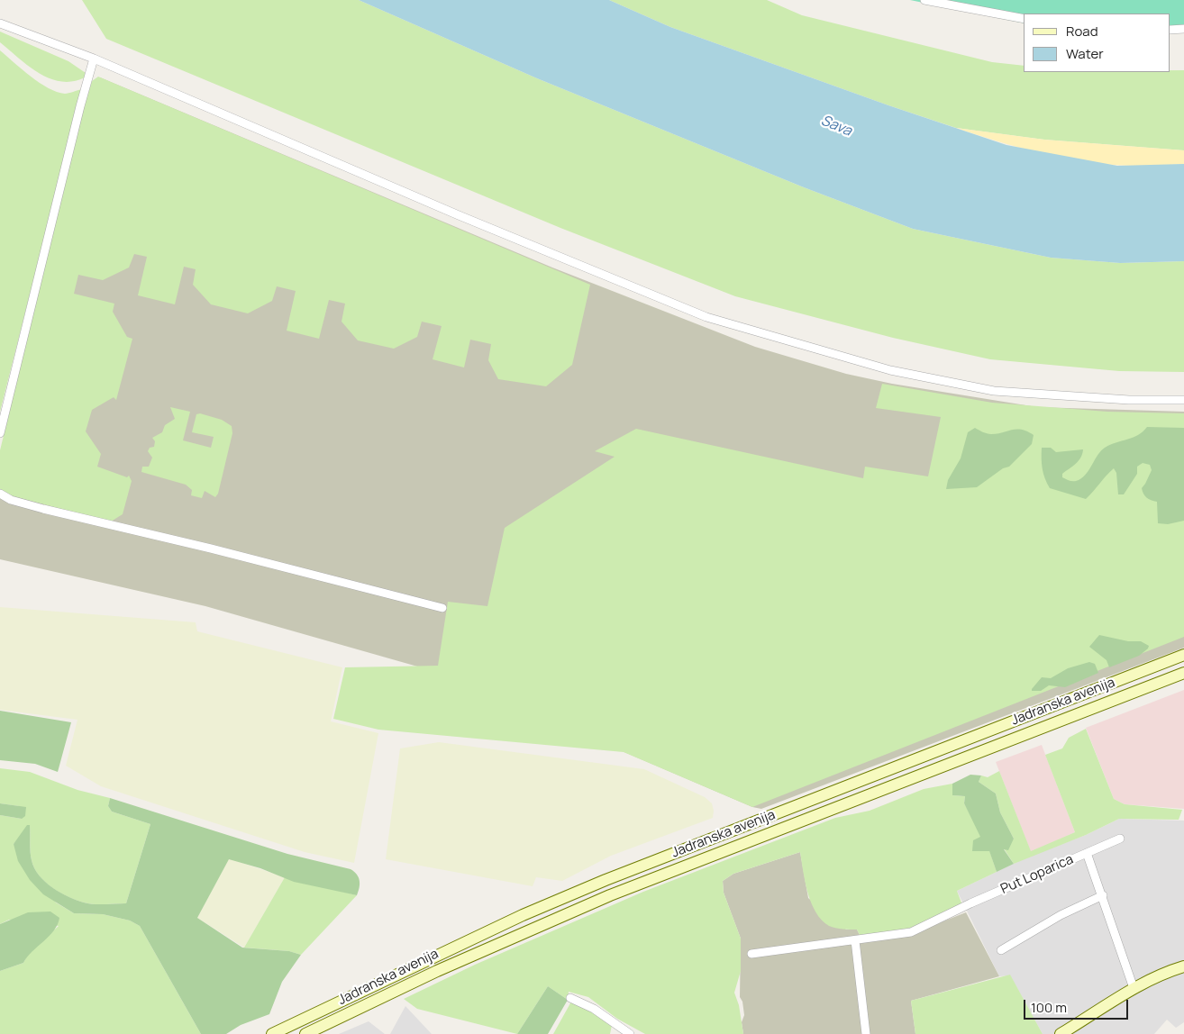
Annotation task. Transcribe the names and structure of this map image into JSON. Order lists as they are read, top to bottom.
{
  "streets": {
    "main road": ["Jadranska avenija"],
    "street": ["Put Loparica"]
  },
  "water": ["Sava"],
  "legend": ["Road", "Water"],
  "scale_bar": "100 m"
}
